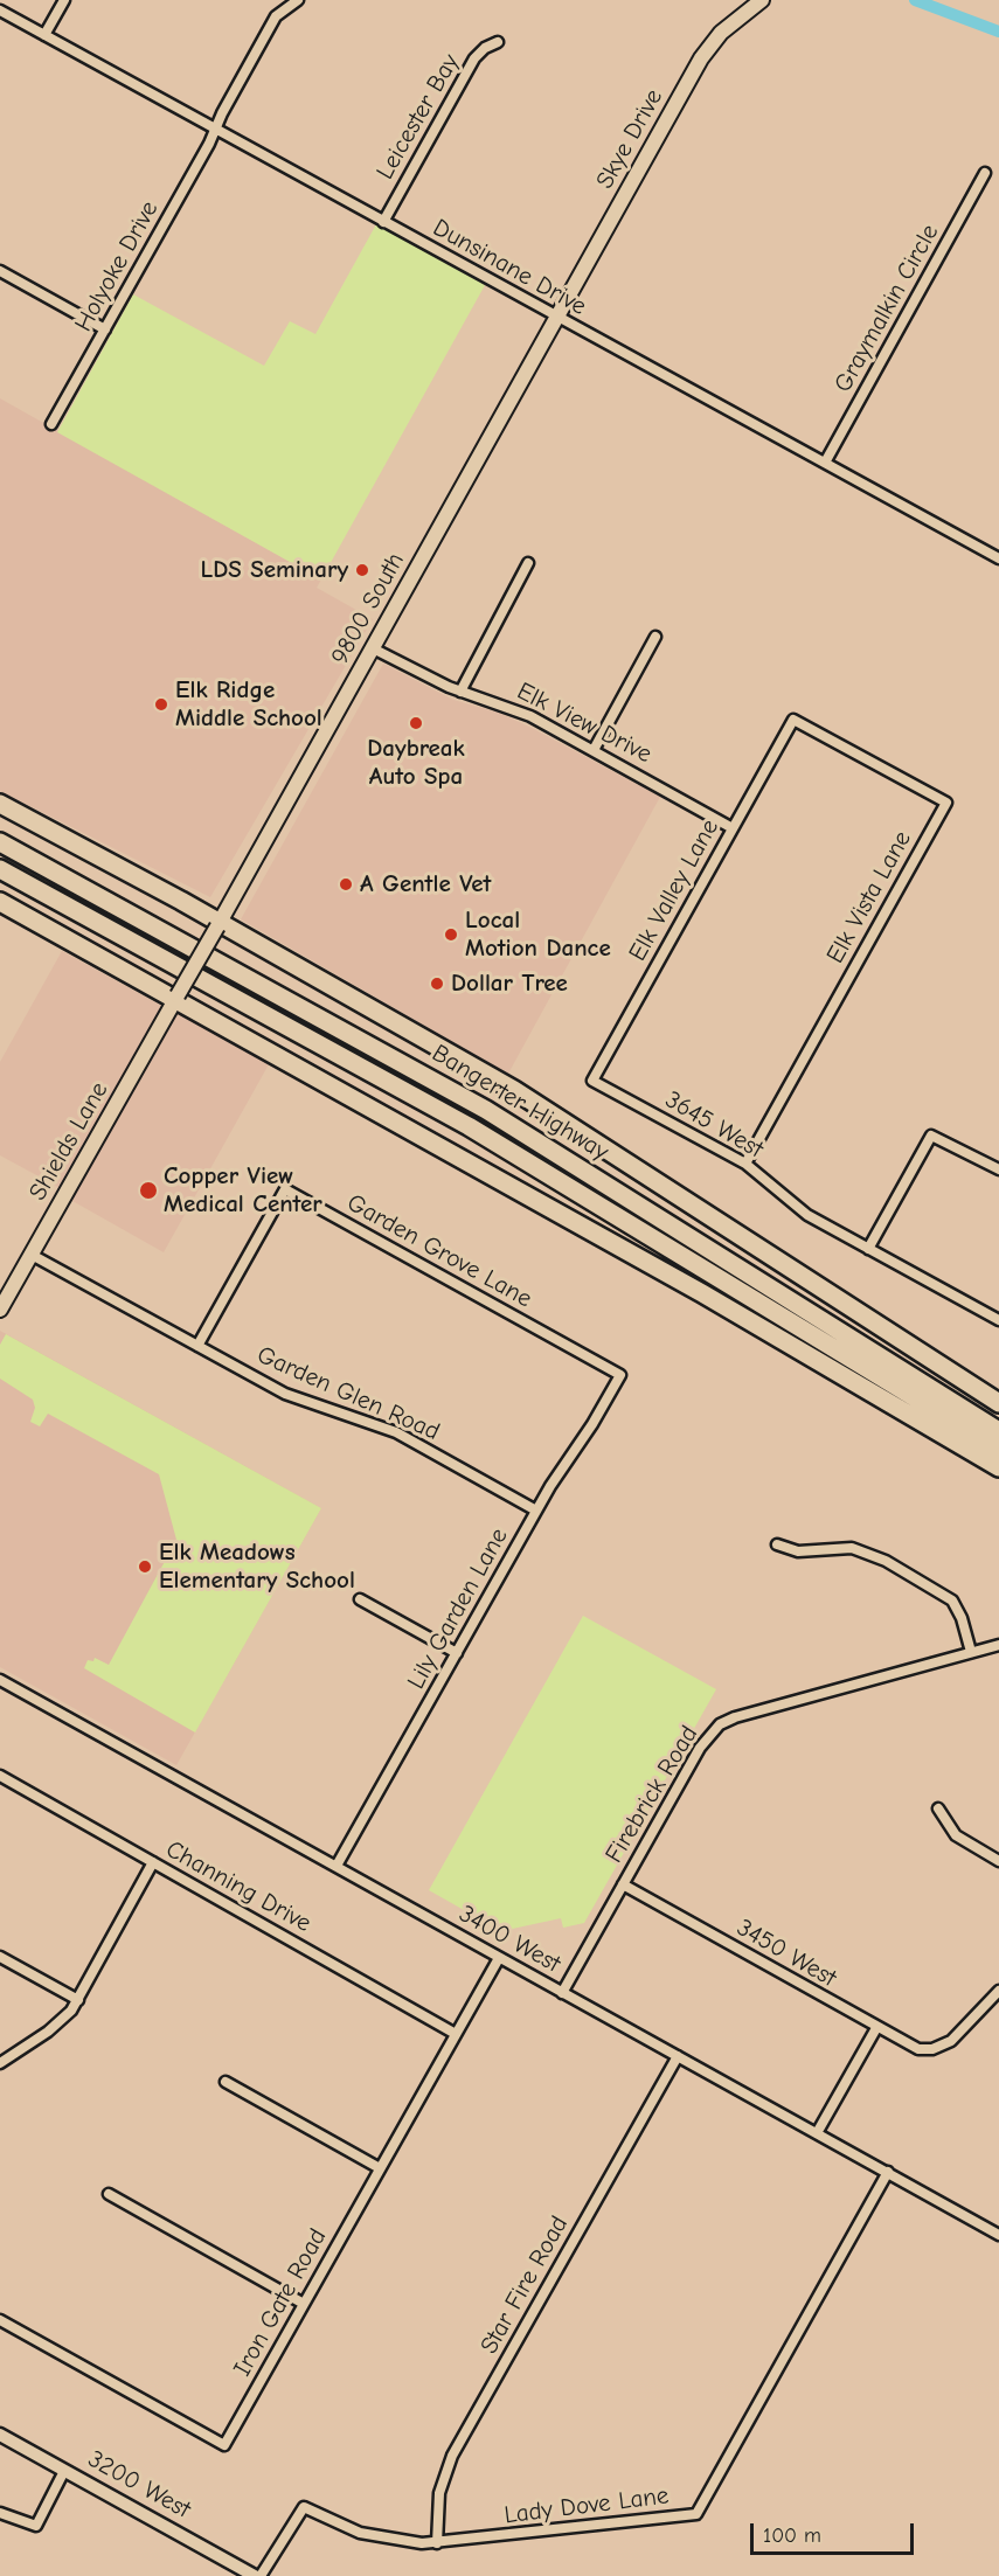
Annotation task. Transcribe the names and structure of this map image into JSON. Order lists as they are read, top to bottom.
{
  "streets": {
    "highway": ["Bangerter Highway"],
    "main road": ["Skye Drive", "9800 South", "Shields Lane"],
    "street": [
      "Leicester Bay",
      "Holyoke Drive",
      "Dunsinane Drive",
      "Graymalkin Circle",
      "Elk View Drive",
      "Elk Valley Lane",
      "Elk Vista Lane",
      "3645 West",
      "Garden Grove Lane",
      "Garden Glen Road",
      "Lily Garden Lane",
      "Firebrick Road",
      "Channing Drive",
      "3400 West",
      "3450 West",
      "Star Fire Road",
      "Iron Gate Road",
      "3200 West",
      "Lady Dove Lane"
    ]
  },
  "crossings": [
    ["Leicester Bay", "Dunsinane Drive"],
    ["Skye Drive", "Dunsinane Drive"],
    ["Skye Drive", "9800 South"],
    ["Holyoke Drive", "Dunsinane Drive"],
    ["Dunsinane Drive", "Graymalkin Circle"],
    ["Dunsinane Drive", "9800 South"],
    ["9800 South", "Elk View Drive"],
    ["9800 South", "Shields Lane"],
    ["Elk View Drive", "Elk Valley Lane"],
    ["Elk Valley Lane", "Elk Vista Lane"],
    ["Elk Valley Lane", "3645 West"],
    ["Elk Vista Lane", "3645 West"],
    ["Shields Lane", "Garden Glen Road"],
    ["Garden Grove Lane", "Garden Glen Road"],
    ["Garden Grove Lane", "Lily Garden Lane"],
    ["Garden Glen Road", "Lily Garden Lane"],
    ["Lily Garden Lane", "3400 West"],
    ["Firebrick Road", "3400 West"],
    ["Firebrick Road", "3450 West"],
    ["Channing Drive", "Iron Gate Road"],
    ["3400 West", "Star Fire Road"],
    ["3400 West", "Iron Gate Road"],
    ["3400 West", "Lady Dove Lane"],
    ["Star Fire Road", "Lady Dove Lane"]
  ],
  "places": [
    "LDS Seminary",
    "Elk Ridge Middle School",
    "Daybreak Auto Spa",
    "A Gentle Vet",
    "Local Motion Dance",
    "Dollar Tree",
    "Copper View Medical Center",
    "Elk Meadows Elementary School"
  ],
  "scale_bar": "100 m"
}
